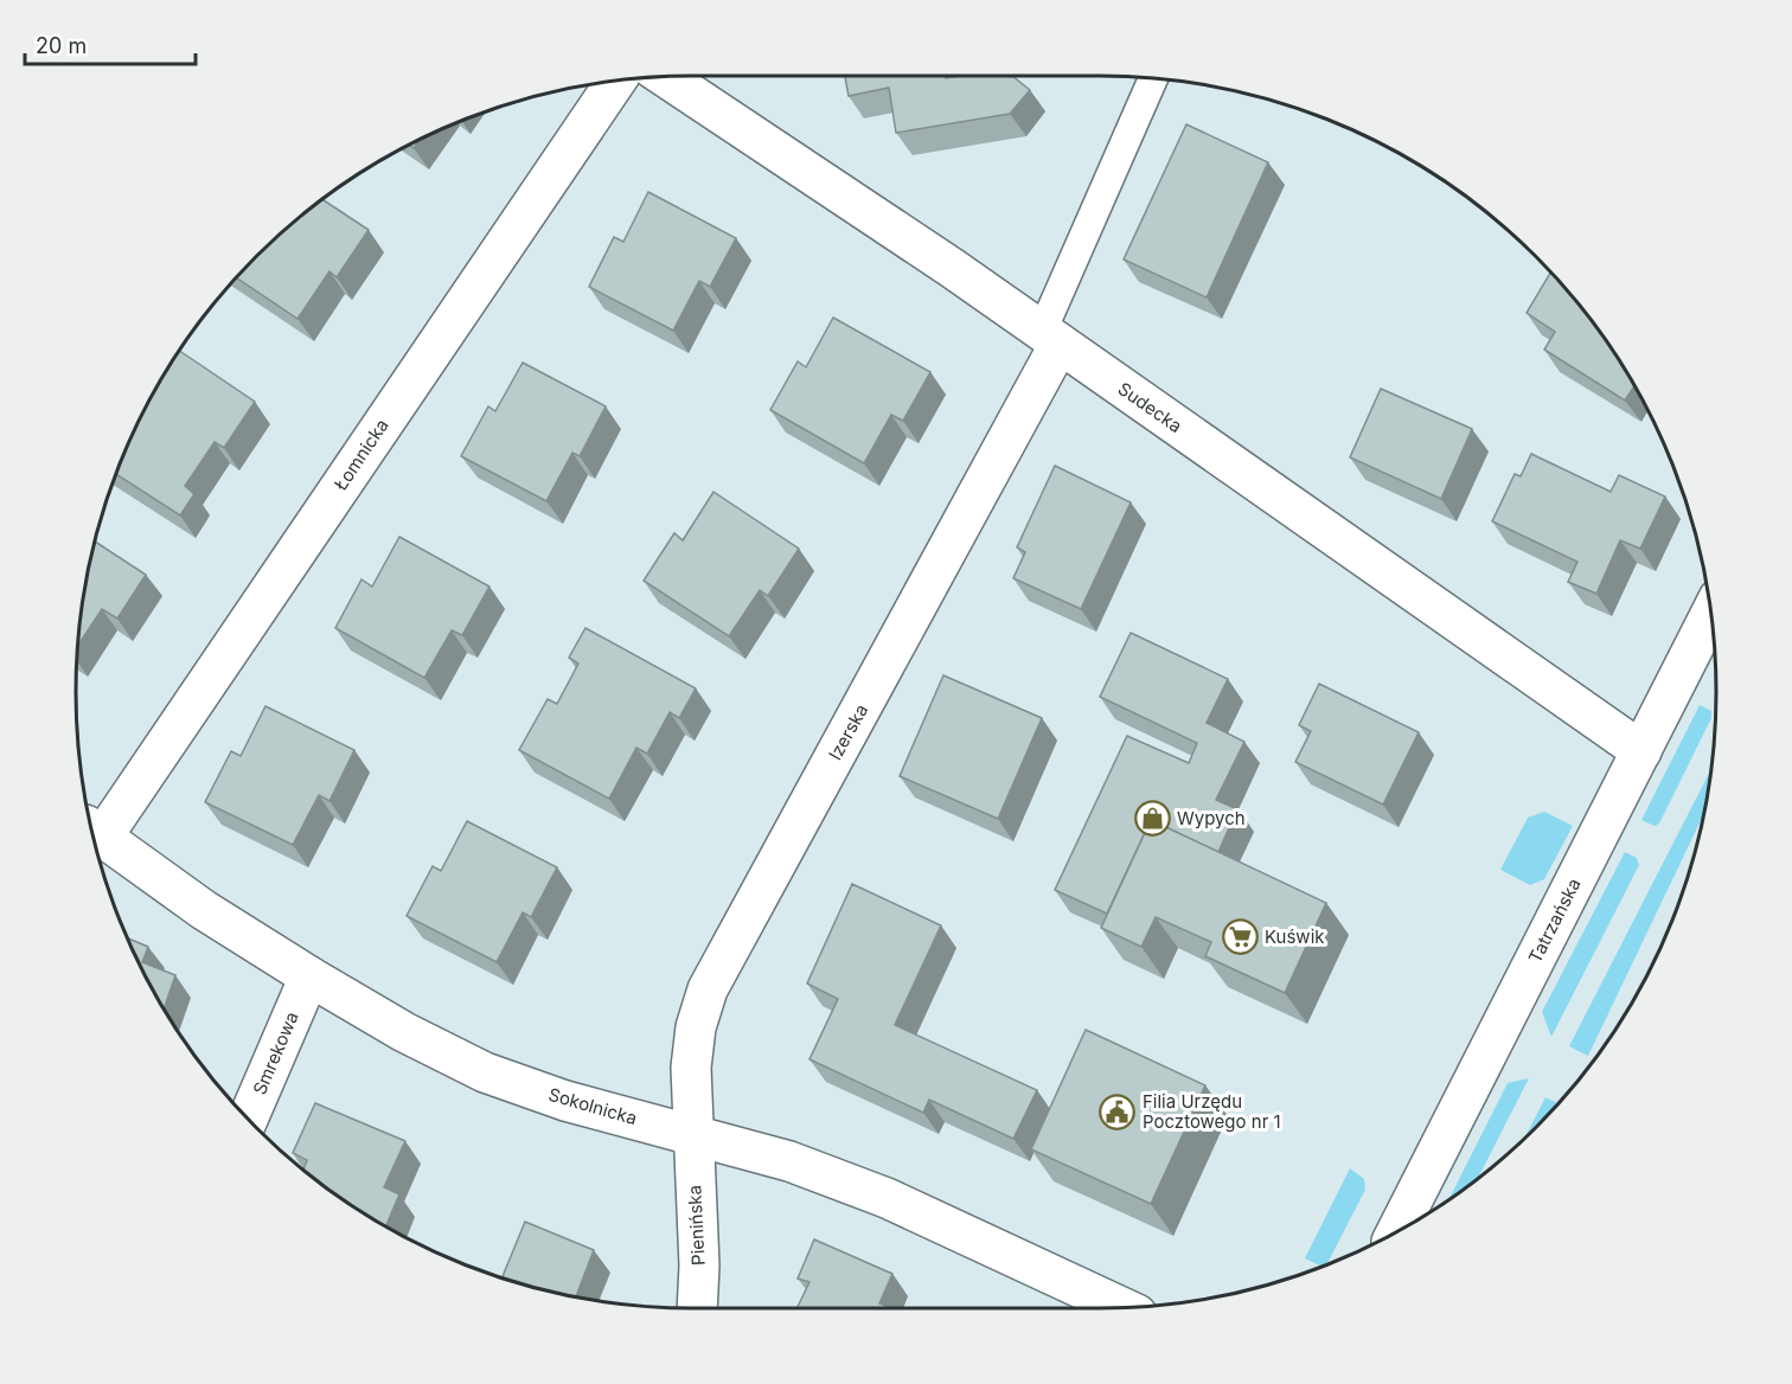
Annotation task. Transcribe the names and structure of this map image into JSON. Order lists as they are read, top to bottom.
{
  "streets": {
    "street": [
      "Sudecka",
      "Łomnicka",
      "Izerska",
      "Tatrzańska",
      "Smrekowa",
      "Sokolnicka",
      "Pienińska"
    ]
  },
  "crossings": [
    ["Sudecka", "Izerska"],
    ["Sudecka", "Tatrzańska"],
    ["Łomnicka", "Sokolnicka"],
    ["Izerska", "Sokolnicka"],
    ["Izerska", "Pienińska"],
    ["Smrekowa", "Sokolnicka"],
    ["Sokolnicka", "Pienińska"]
  ],
  "places": {
    "shop": ["Wypych"],
    "supermarket": ["Kuświk"],
    "public building": ["Filia Urzędu Pocztowego nr 1"]
  },
  "scale_bar": "20 m"
}
